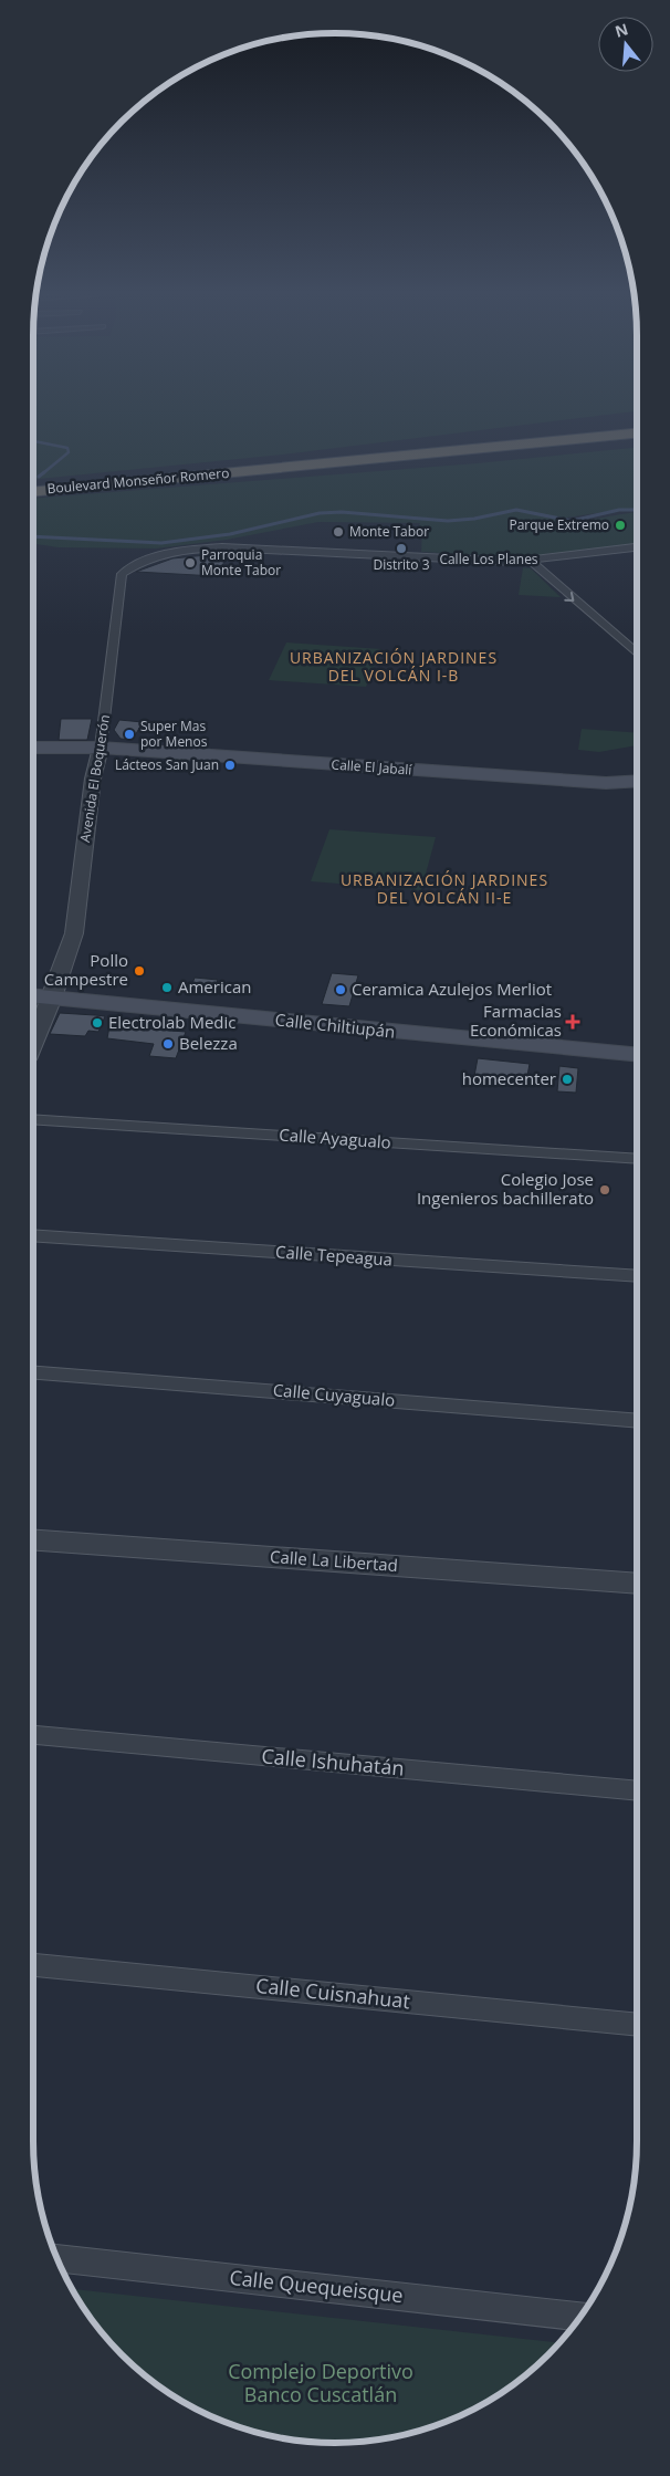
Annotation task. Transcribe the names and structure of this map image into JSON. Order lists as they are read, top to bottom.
{
  "streets": {
    "highway": ["Boulevard Monseñor Romero"],
    "main road": ["Calle El Jabalí", "Calle Chiltiupán"],
    "street": [
      "Calle Los Planes",
      "Avenida El Boquerón",
      "Calle Ayagualo",
      "Calle Tepeagua",
      "Calle Cuyagualo",
      "Calle La Libertad",
      "Calle Ishuhatán",
      "Calle Cuisnahuat",
      "Calle Quequeisque"
    ]
  },
  "crossings": [
    ["Calle Los Planes", "Avenida El Boquerón"],
    ["Calle El Jabalí", "Avenida El Boquerón"],
    ["Avenida El Boquerón", "Calle Chiltiupán"]
  ],
  "districts": ["URBANIZACIÓN JARDINES DEL VOLCÁN I-B", "URBANIZACIÓN JARDINES DEL VOLCÁN II-E"],
  "parks": ["Complejo Deportivo Banco Cuscatlán"],
  "places": {
    "other": [
      "Parque Extremo",
      "Monte Tabor",
      "Distrito 3",
      "Parroquia Monte Tabor",
      "Super Mas por Menos",
      "Lácteos San Juan",
      "Pollo Campestre",
      "American",
      "Ceramica Azulejos Merliot",
      "Electrolab Medic",
      "Belezza",
      "homecenter",
      "Colegio Jose Ingenieros bachillerato"
    ],
    "health": ["Farmacias Económicas"]
  },
  "north": "top"
}
